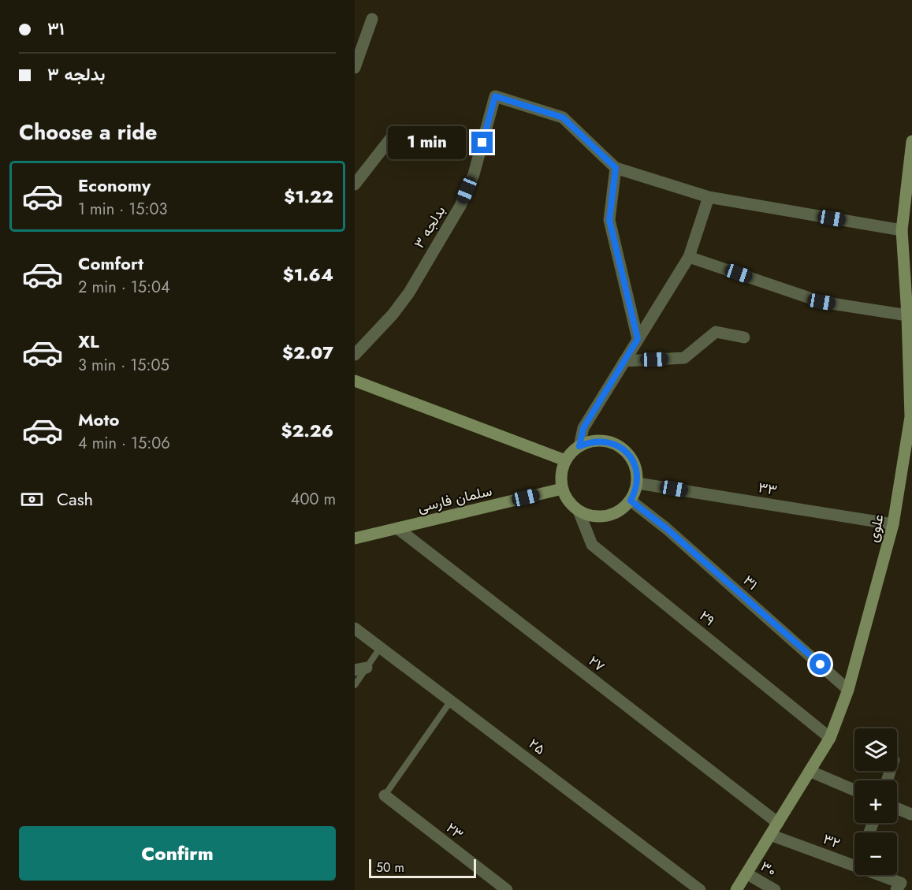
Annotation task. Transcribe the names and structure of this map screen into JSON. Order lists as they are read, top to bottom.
{
  "streets": {
    "street": [
      "بدلجه ۳",
      "۳۳",
      "سلمان فارسی",
      "علوی",
      "۳۱",
      "۲۹",
      "۲۷",
      "۲۵",
      "۲۳",
      "۳۲",
      "۳۰"
    ]
  },
  "crossings": [
    ["۳۳", "سلمان فارسی"],
    ["۳۳", "علوی"],
    ["۳۳", "۳۱"],
    ["۳۳", "۲۹"],
    ["سلمان فارسی", "۳۱"],
    ["سلمان فارسی", "۲۹"],
    ["سلمان فارسی", "۲۷"],
    ["علوی", "۳۱"],
    ["علوی", "۲۹"],
    ["علوی", "۲۷"],
    ["علوی", "۳۲"],
    ["علوی", "۳۰"],
    ["۳۱", "۲۹"]
  ],
  "scale_bar": "50 m",
  "page": {
    "banner": ["۳۱", "بدلجه ۳"],
    "heading": "Choose a ride",
    "bubble": "1 min",
    "list": [
      {
        "name": "Economy",
        "note": "1 min · 15:03",
        "value": "$1.22"
      },
      {
        "name": "Comfort",
        "note": "2 min · 15:04",
        "value": "$1.64"
      },
      {
        "name": "XL",
        "note": "3 min · 15:05",
        "value": "$2.07"
      },
      {
        "name": "Moto",
        "note": "4 min · 15:06",
        "value": "$2.26"
      }
    ],
    "pay": ["Cash", "400 m"],
    "map_buttons": ["+", "−"],
    "buttons": "Confirm",
    "scale": "50 m"
  }
}
